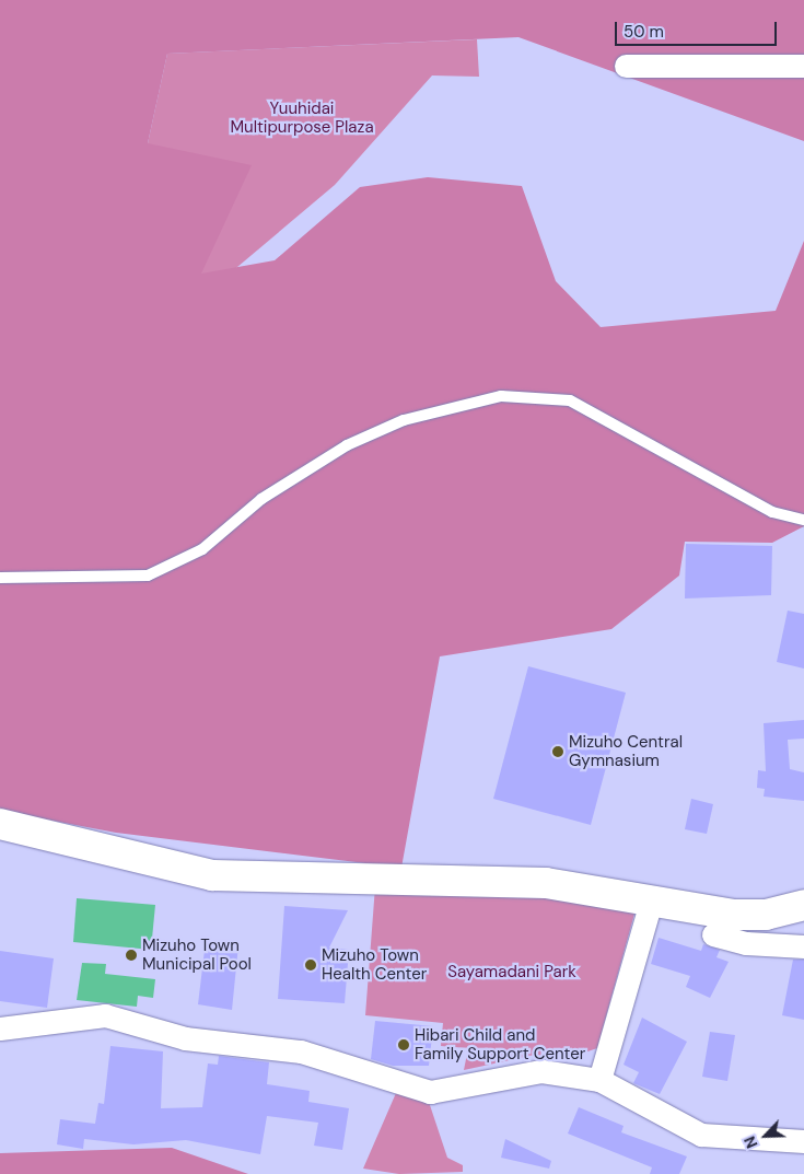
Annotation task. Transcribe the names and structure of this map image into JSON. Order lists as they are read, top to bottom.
{
  "parks": ["Yuuhidai Multipurpose Plaza", "Sayamadani Park"],
  "places": [
    "Mizuho Central Gymnasium",
    "Mizuho Town Municipal Pool",
    "Mizuho Town Health Center",
    "Hibari Child and Family Support Center"
  ],
  "scale_bar": "50 m",
  "north": "bottom left"
}
